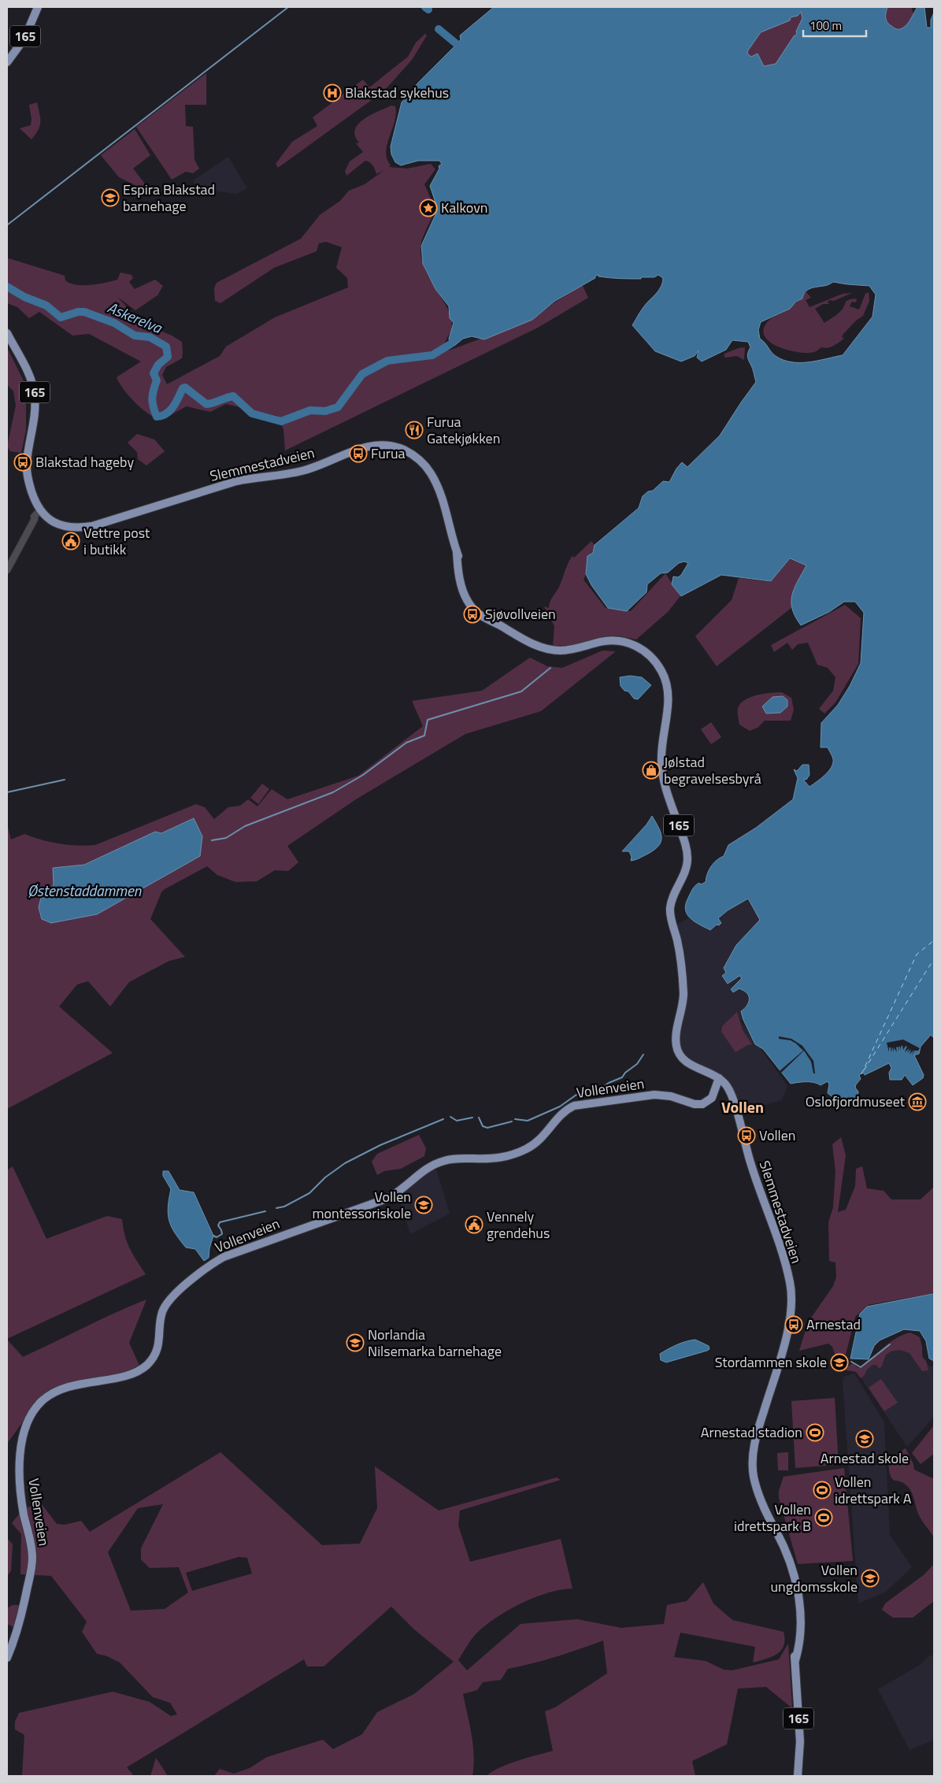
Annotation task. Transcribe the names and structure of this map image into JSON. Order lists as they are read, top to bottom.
{
  "streets": {
    "main road": ["165", "Slemmestadveien", "Vollenveien"]
  },
  "crossings": [
    ["165", "Slemmestadveien"],
    ["Slemmestadveien", "Vollenveien"]
  ],
  "districts": ["Vollen"],
  "water": ["Askerelva", "Østenstaddammen"],
  "places": {
    "hospital": ["Blakstad sykehus"],
    "school or university": [
      "Espira Blakstad barnehage",
      "Vollen montessoriskole",
      "Norlandia Nilsemarka barnehage",
      "Stordammen skole",
      "Arnestad skole",
      "Vollen ungdomsskole"
    ],
    "place": ["Kalkovn"],
    "restaurant": ["Furua Gatekjøkken"],
    "bus stop": [
      "Furua",
      "Blakstad hageby",
      "Sjøvollveien",
      "Vollen",
      "Arnestad"
    ],
    "public building": ["Vettre post i butikk", "Vennely grendehus"],
    "shop": ["Jølstad begravelsesbyrå"],
    "museum": ["Oslofjordmuseet"],
    "sports": ["Arnestad stadion", "Vollen idrettspark A", "Vollen idrettspark B"]
  },
  "scale_bar": "100 m"
}
